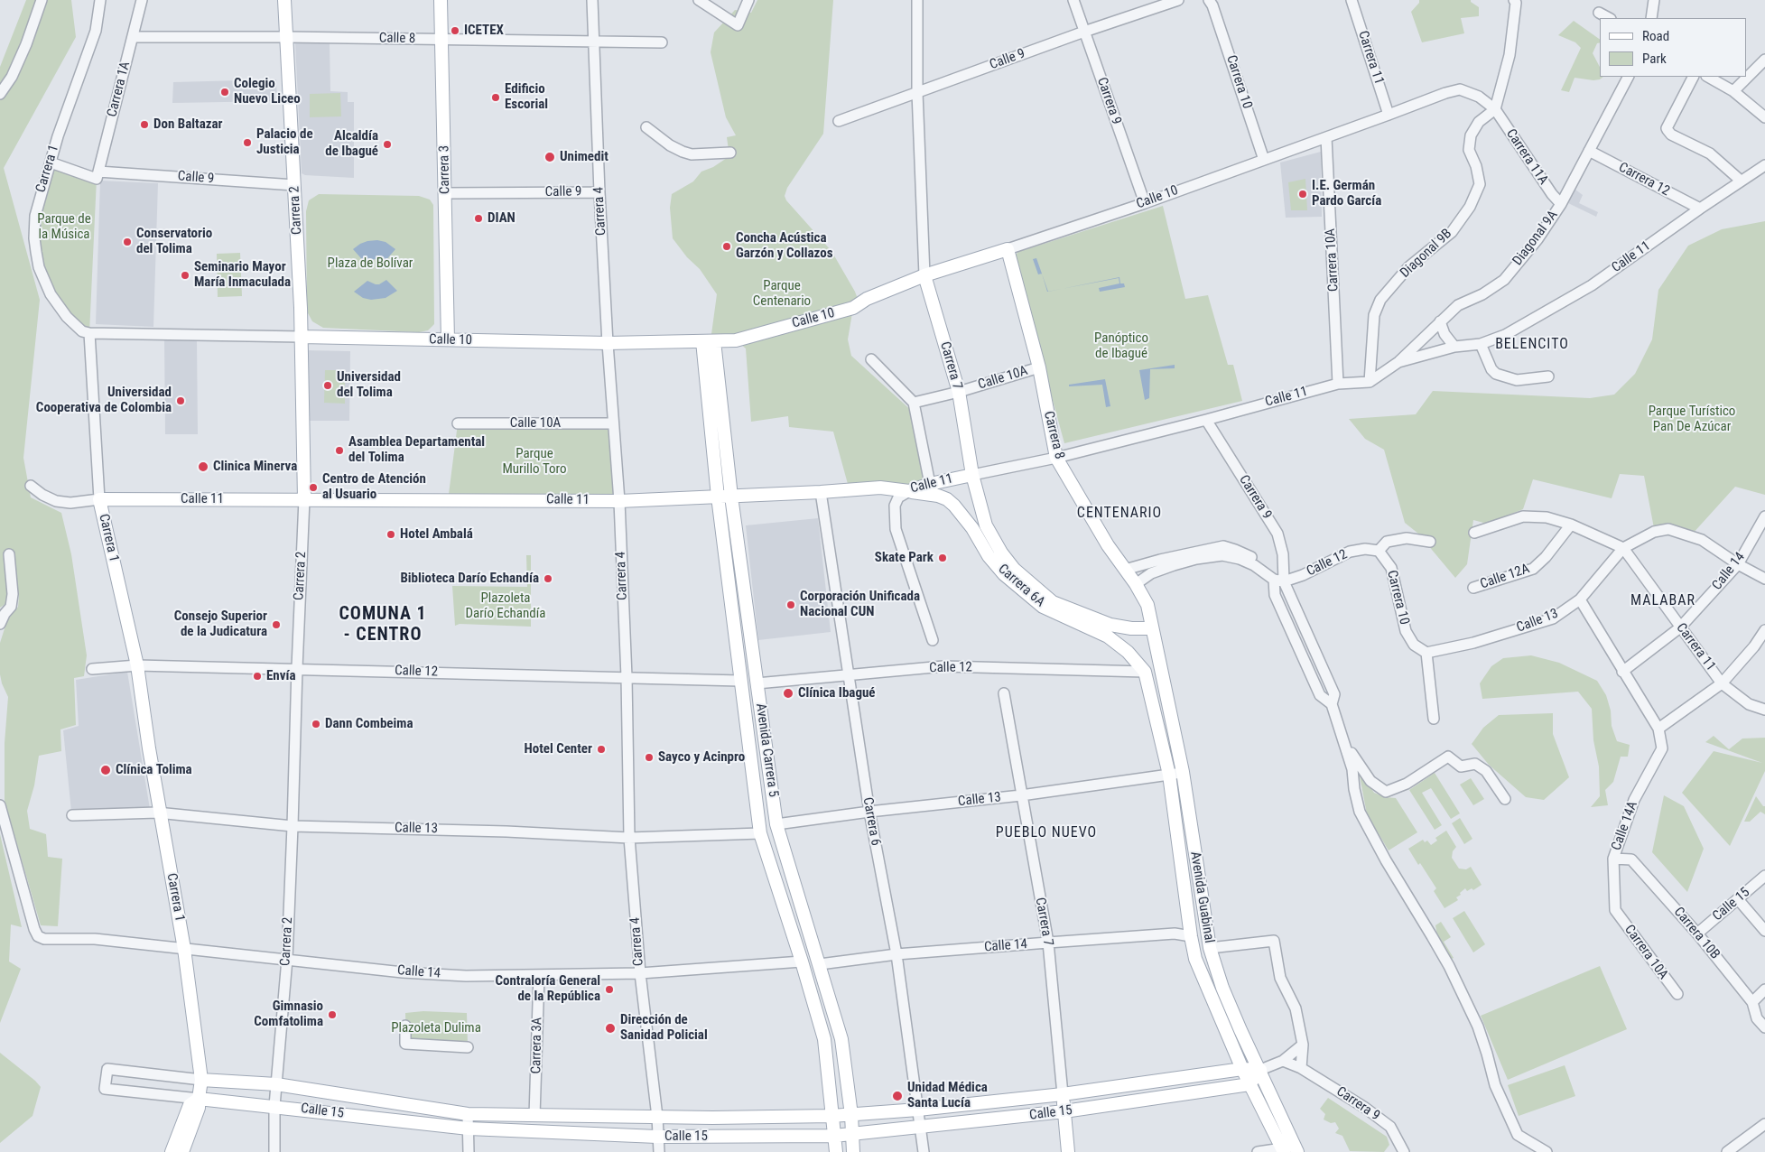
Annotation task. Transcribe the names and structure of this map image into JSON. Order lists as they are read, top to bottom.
{
  "streets": {
    "main road": [
      "Carrera 1",
      "Carrera 3",
      "Calle 10",
      "Carrera 2",
      "Calle 11",
      "Carrera 7",
      "Carrera 8",
      "Carrera 6A",
      "Avenida Carrera 5",
      "Avenida Guabinal",
      "Calle 15"
    ],
    "street": [
      "Calle 8",
      "Carrera 11",
      "Calle 9",
      "Carrera 10",
      "Carrera 1A",
      "Carrera 9",
      "Carrera 11A",
      "Carrera 12",
      "Carrera 4",
      "Diagonal 9A",
      "Diagonal 9B",
      "Carrera 10A",
      "Calle 10A",
      "Calle 12",
      "Calle 14",
      "Calle 12A",
      "Calle 13",
      "Carrera 6",
      "Calle 14A",
      "Carrera 10B",
      "Carrera 3A"
    ]
  },
  "crossings": [
    ["Calle 8", "Carrera 1A"],
    ["Calle 8", "Carrera 3"],
    ["Calle 8", "Carrera 2"],
    ["Calle 8", "Carrera 4"],
    ["Carrera 11", "Calle 10"],
    ["Carrera 11", "Calle 14"],
    ["Carrera 11", "Calle 13"],
    ["Calle 9", "Carrera 1A"],
    ["Calle 9", "Carrera 9"],
    ["Calle 9", "Carrera 1"],
    ["Calle 9", "Carrera 3"],
    ["Calle 9", "Carrera 2"],
    ["Calle 9", "Carrera 4"],
    ["Calle 9", "Carrera 7"],
    ["Carrera 10", "Calle 10"],
    ["Carrera 10", "Calle 12"],
    ["Carrera 10", "Calle 13"],
    ["Carrera 9", "Calle 10"],
    ["Carrera 9", "Calle 11"],
    ["Carrera 9", "Calle 12"],
    ["Carrera 9", "Calle 15"],
    ["Carrera 11A", "Calle 10"],
    ["Carrera 11A", "Diagonal 9A"],
    ["Carrera 11A", "Diagonal 9B"],
    ["Carrera 1", "Calle 10"],
    ["Carrera 1", "Calle 11"],
    ["Carrera 1", "Calle 12"],
    ["Carrera 1", "Calle 14"],
    ["Carrera 1", "Calle 13"],
    ["Carrera 1", "Calle 15"],
    ["Carrera 3", "Calle 10"],
    ["Carrera 12", "Diagonal 9A"],
    ["Carrera 12", "Calle 11"],
    ["Calle 10", "Carrera 2"],
    ["Calle 10", "Carrera 4"],
    ["Calle 10", "Diagonal 9B"],
    ["Calle 10", "Carrera 10A"],
    ["Calle 10", "Carrera 7"],
    ["Calle 10", "Carrera 8"],
    ["Calle 10", "Avenida Carrera 5"],
    ["Carrera 2", "Calle 11"],
    ["Carrera 2", "Calle 12"],
    ["Carrera 2", "Calle 14"],
    ["Carrera 2", "Calle 13"],
    ["Carrera 2", "Calle 15"],
    ["Carrera 4", "Calle 11"],
    ["Carrera 4", "Calle 10A"],
    ["Carrera 4", "Calle 12"],
    ["Carrera 4", "Calle 14"],
    ["Carrera 4", "Calle 13"],
    ["Carrera 4", "Calle 15"],
    ["Diagonal 9A", "Calle 11"],
    ["Diagonal 9B", "Calle 11"],
    ["Calle 11", "Carrera 10A"],
    ["Calle 11", "Carrera 7"],
    ["Calle 11", "Carrera 8"],
    ["Calle 11", "Carrera 6A"],
    ["Calle 11", "Avenida Carrera 5"],
    ["Calle 11", "Carrera 6"],
    ["Carrera 10A", "Calle 14A"],
    ["Carrera 7", "Calle 10A"],
    ["Carrera 7", "Carrera 8"],
    ["Carrera 7", "Calle 14"],
    ["Carrera 7", "Carrera 6A"],
    ["Carrera 7", "Calle 13"],
    ["Carrera 7", "Avenida Guabinal"],
    ["Carrera 7", "Calle 15"],
    ["Calle 10A", "Carrera 8"],
    ["Calle 10A", "Carrera 6A"],
    ["Carrera 8", "Avenida Guabinal"],
    ["Calle 12", "Carrera 6A"],
    ["Calle 12", "Avenida Carrera 5"],
    ["Calle 12", "Carrera 6"],
    ["Calle 12", "Avenida Guabinal"],
    ["Calle 14", "Avenida Carrera 5"],
    ["Calle 14", "Carrera 6"],
    ["Calle 14", "Avenida Guabinal"],
    ["Calle 14", "Carrera 3A"],
    ["Carrera 6A", "Avenida Guabinal"],
    ["Calle 13", "Avenida Carrera 5"],
    ["Calle 13", "Carrera 6"],
    ["Calle 13", "Avenida Guabinal"],
    ["Avenida Carrera 5", "Calle 15"],
    ["Carrera 6", "Calle 15"],
    ["Calle 14A", "Carrera 10B"],
    ["Avenida Guabinal", "Calle 15"],
    ["Calle 15", "Carrera 10B"],
    ["Calle 15", "Carrera 3A"]
  ],
  "districts": [
    "BELENCITO",
    "CENTENARIO",
    "MALABAR",
    "COMUNA 1 - CENTRO",
    "PUEBLO NUEVO"
  ],
  "parks": [
    "Parque de la Música",
    "Plaza de Bolívar",
    "Parque Centenario",
    "Panóptico de Ibagué",
    "Parque Turístico Pan De Azúcar",
    "Parque Murillo Toro",
    "Plazoleta Darío Echandía",
    "Plazoleta Dulima"
  ],
  "places": [
    "ICETEX",
    "Colegio Nuevo Liceo",
    "Edificio Escorial",
    "Don Baltazar",
    "Palacio de Justicia",
    "Alcaldía de Ibagué",
    "Unimedit",
    "I.E. Germán Pardo García",
    "DIAN",
    "Conservatorio del Tolima",
    "Concha Acústica Garzón y Collazos",
    "Seminario Mayor María Inmaculada",
    "Universidad del Tolima",
    "Universidad Cooperativa de Colombia",
    "Asamblea Departamental del Tolima",
    "Clinica Minerva",
    "Centro de Atención al Usuario",
    "Hotel Ambalá",
    "Skate Park",
    "Biblioteca Darío Echandía",
    "Corporación Unificada Nacional CUN",
    "Consejo Superior de la Judicatura",
    "Envía",
    "Clínica Ibagué",
    "Dann Combeima",
    "Hotel Center",
    "Sayco y Acinpro",
    "Clínica Tolima",
    "Contraloría General de la República",
    "Gimnasio Comfatolima",
    "Dirección de Sanidad Policial",
    "Unidad Médica Santa Lucía"
  ],
  "legend": ["Road", "Park"]
}
